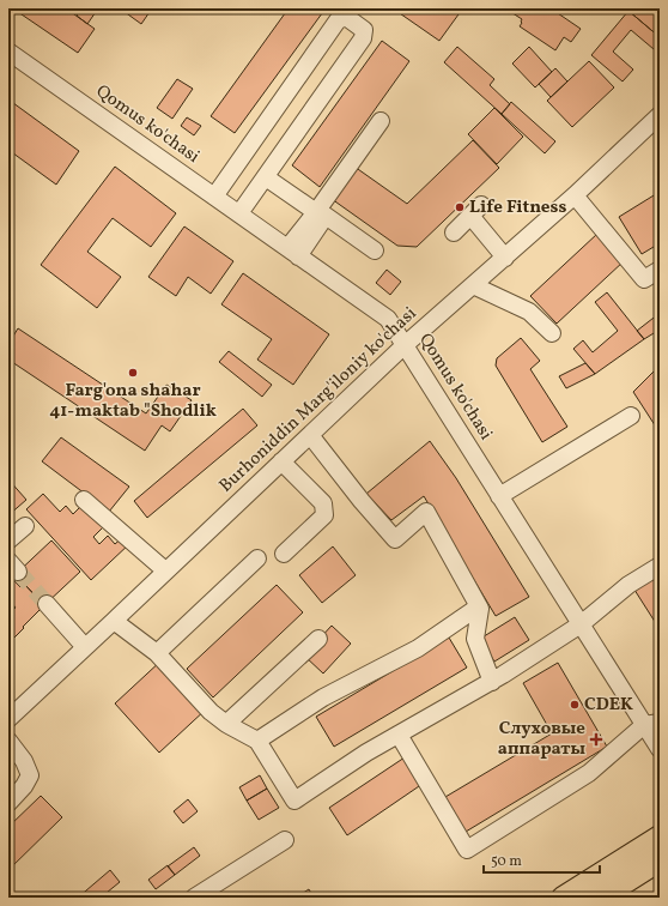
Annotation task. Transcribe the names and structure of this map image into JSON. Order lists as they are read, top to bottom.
{
  "streets": {
    "street": ["Qomus ko'chasi", "Burhoniddin Marg'iloniy ko'chasi"]
  },
  "crossings": [
    ["Qomus ko'chasi", "Burhoniddin Marg'iloniy ko'chasi"]
  ],
  "places": {
    "other": ["Life Fitness", "Farg'ona shahar 41-maktab \"Shodlik", "CDEK"],
    "health": ["Слуховые аппараты"]
  },
  "scale_bar": "50 m"
}
